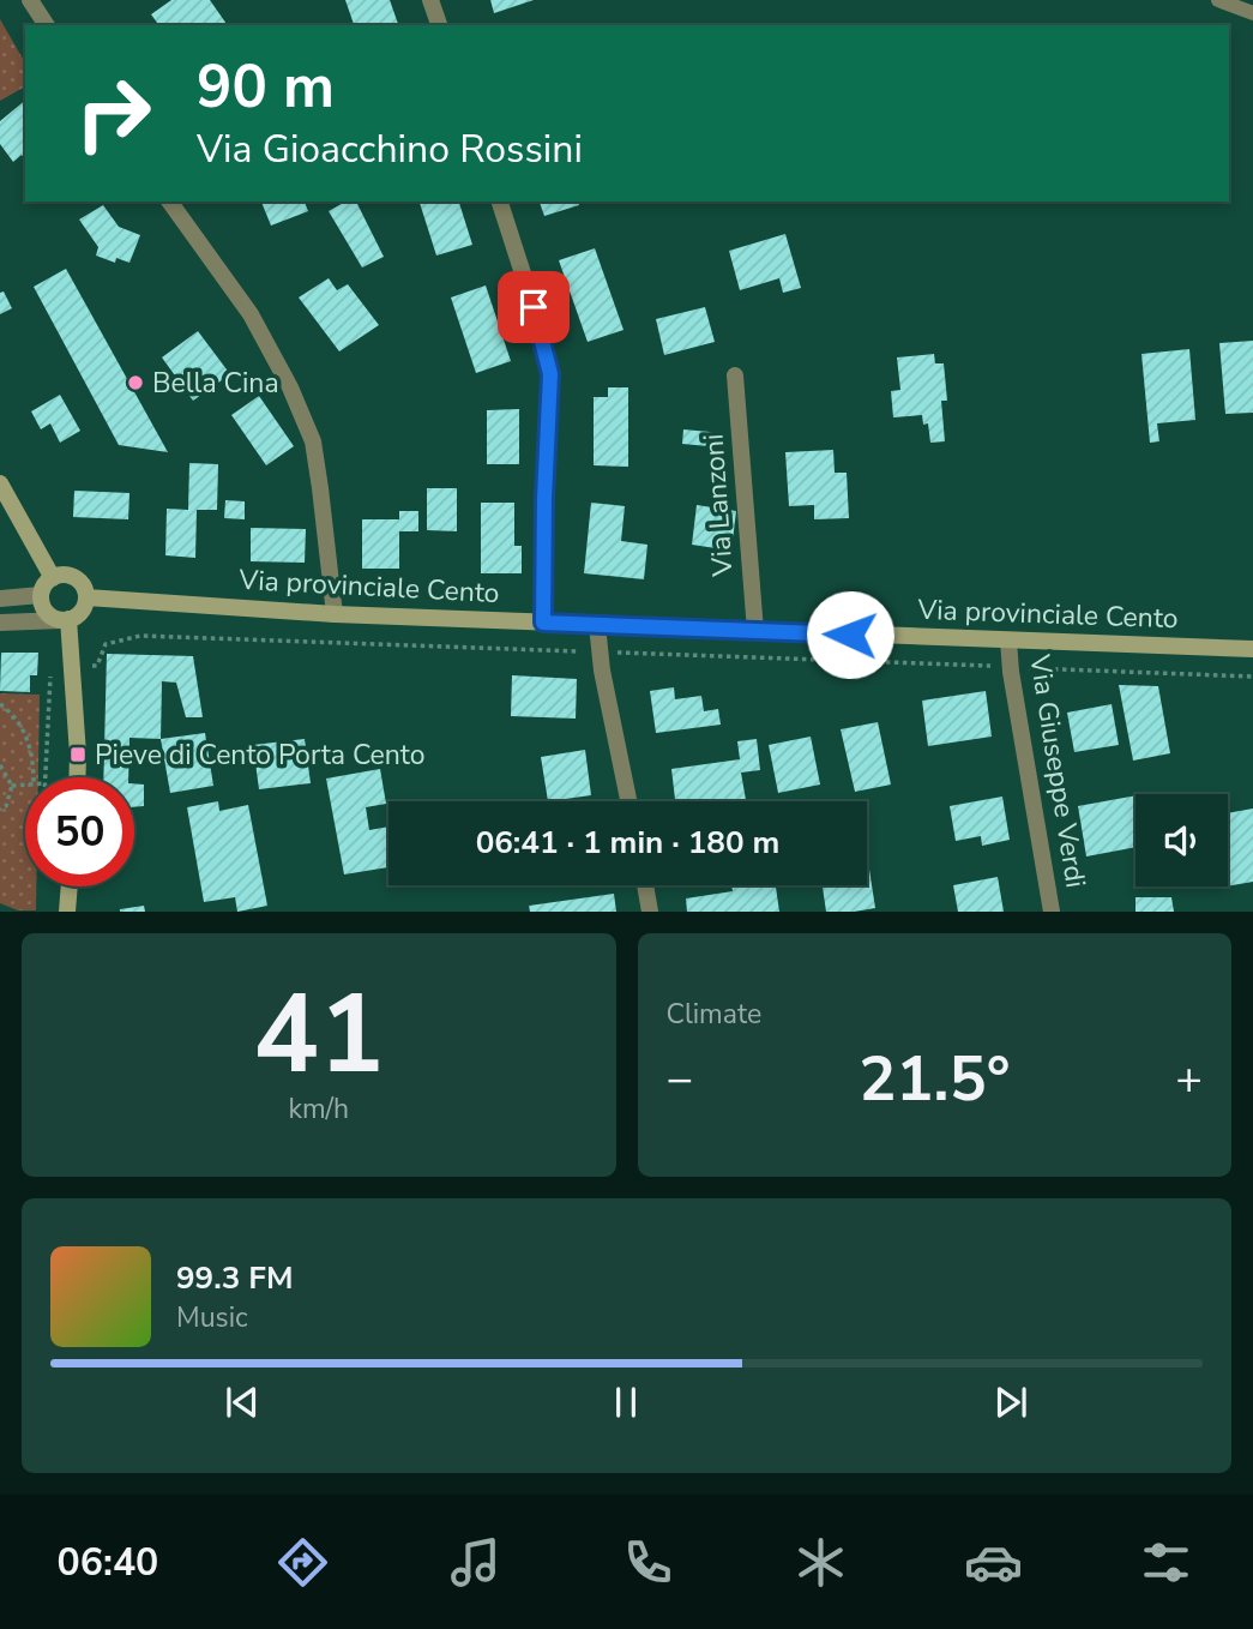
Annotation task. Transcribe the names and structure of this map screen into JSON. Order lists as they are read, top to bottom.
{
  "streets": {
    "main road": ["Via provinciale Cento"],
    "street": ["Via Lanzoni", "Via Giuseppe Verdi"]
  },
  "crossings": [
    ["Via Lanzoni", "Via provinciale Cento"],
    ["Via provinciale Cento", "Via Giuseppe Verdi"]
  ],
  "places": {
    "other": ["Bella Cina"],
    "transit": ["Pieve di Cento Porta Cento"]
  },
  "page": {
    "turn": ["90 m", "Via Gioacchino Rossini"],
    "limit": "50",
    "trip": "06:41 · 1 min · 180 m",
    "tile": [
      ["41", "km/h"],
      "Climate"
    ],
    "heat": ["−", "21.5°", "+"],
    "song": ["99.3 FM", "Music"],
    "tabs": "06:40"
  }
}
